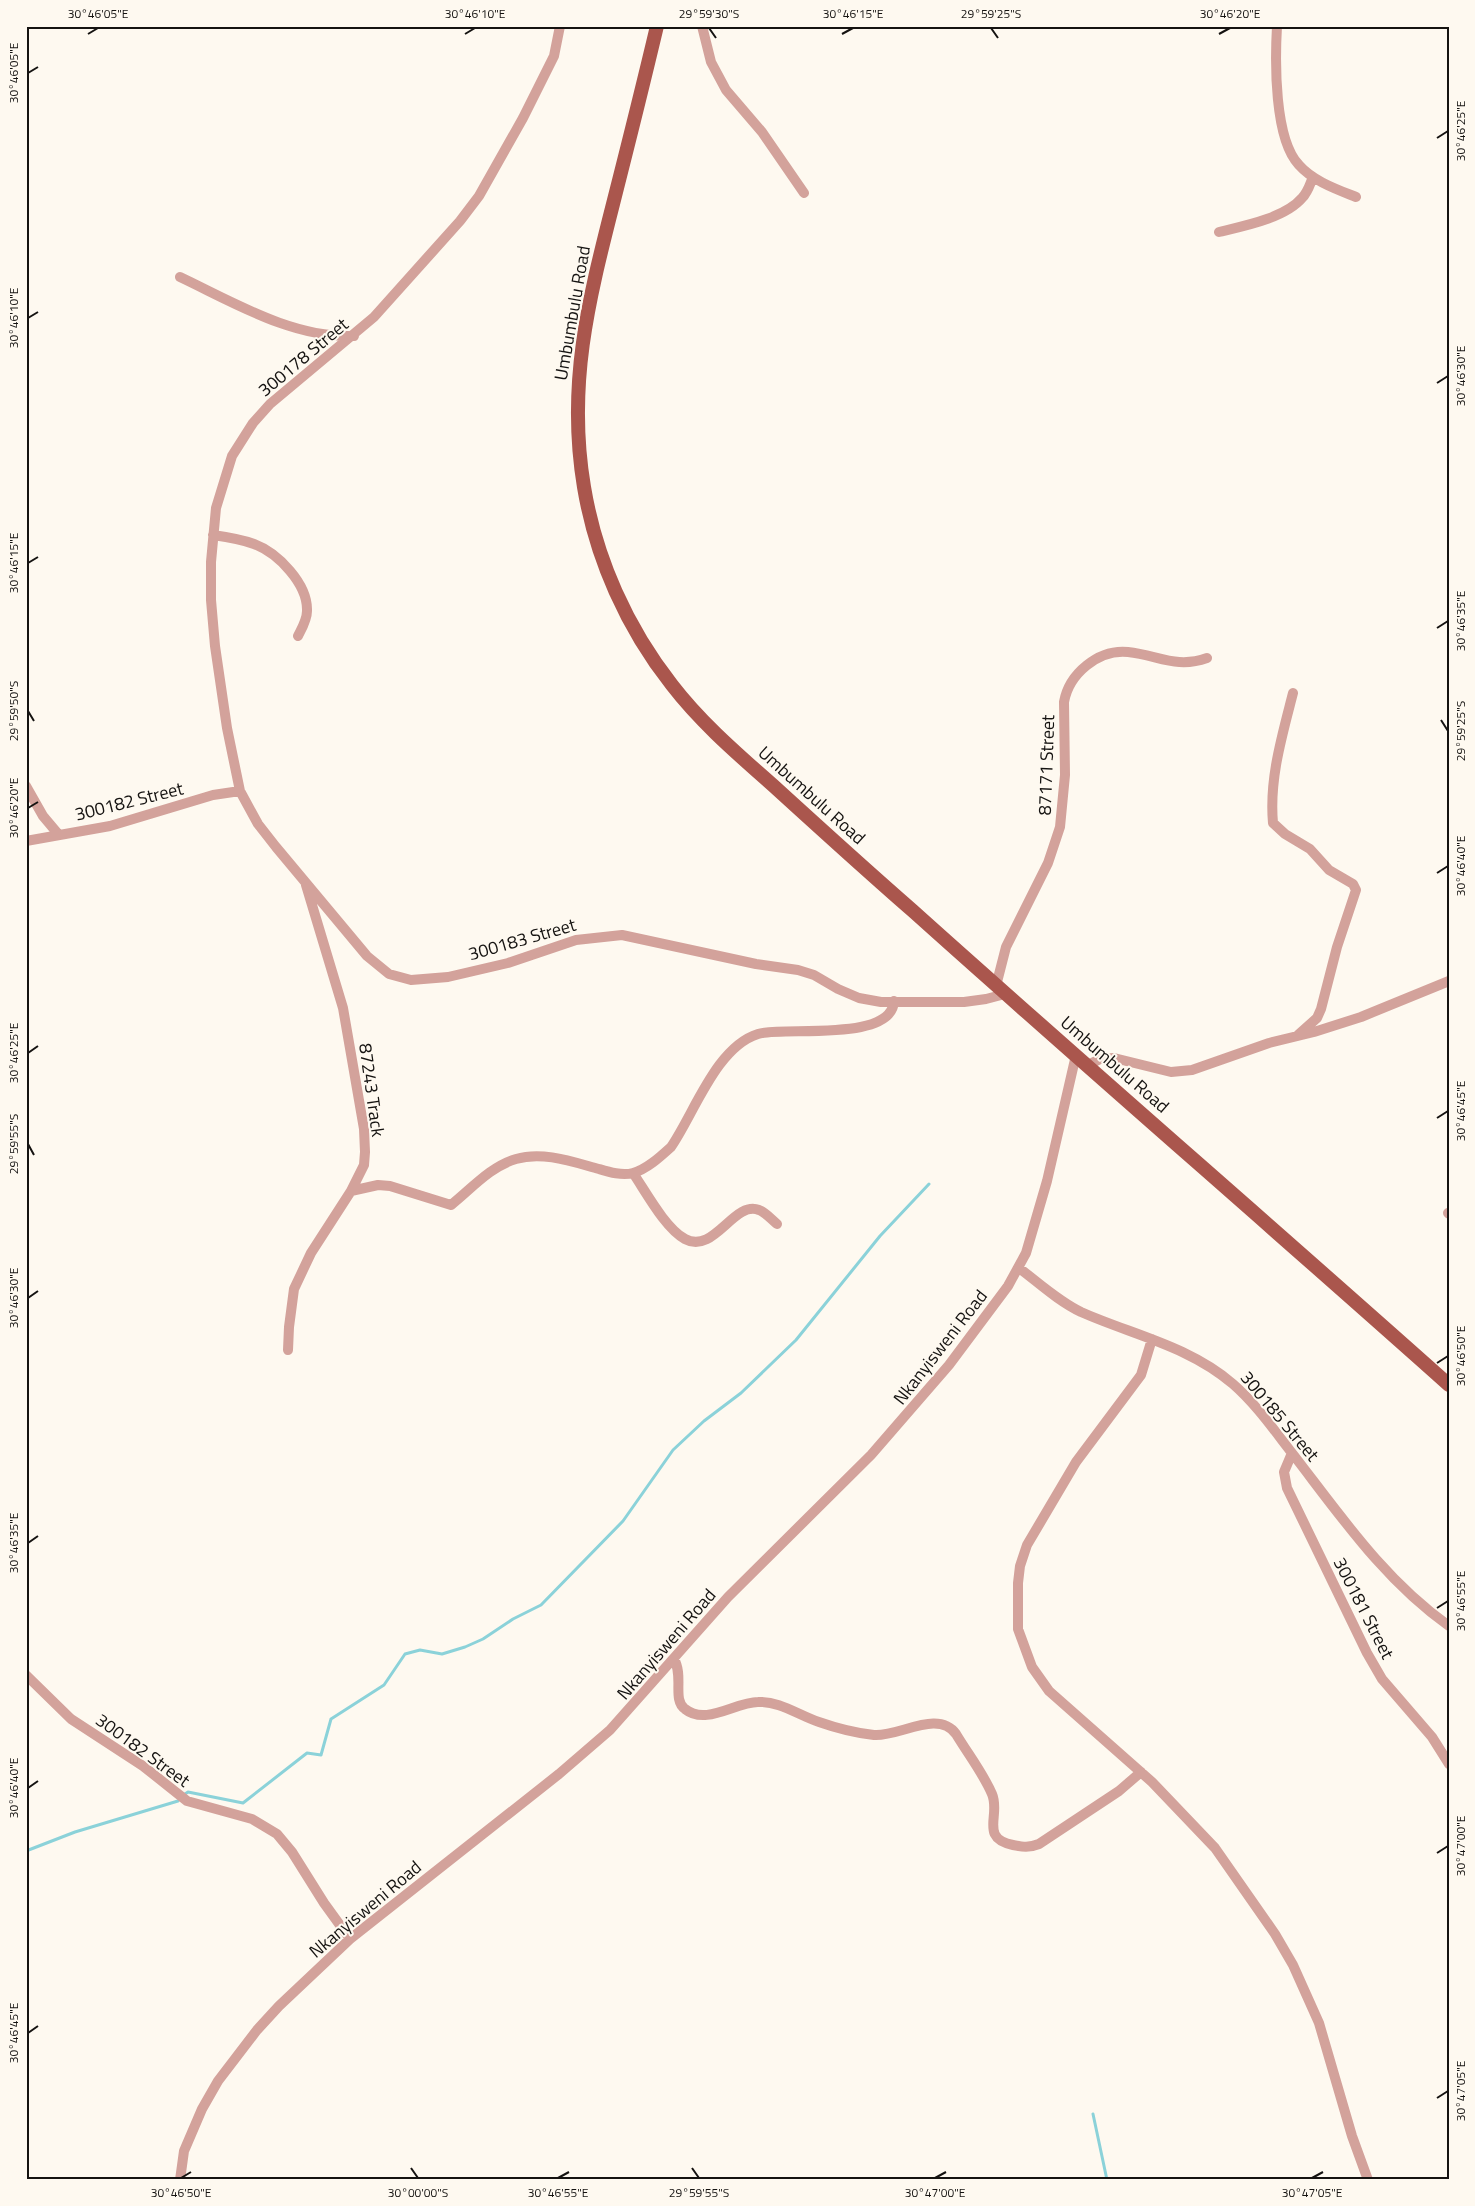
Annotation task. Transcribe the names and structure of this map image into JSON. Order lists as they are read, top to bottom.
{
  "streets": {
    "main road": ["Umbumbulu Road"],
    "street": [
      "300178 Street",
      "87171 Street",
      "300182 Street",
      "300183 Street",
      "87243 Track",
      "Nkanyisweni Road",
      "300185 Street",
      "300181 Street"
    ]
  },
  "crossings": [
    ["Umbumbulu Road", "87171 Street"],
    ["Umbumbulu Road", "Nkanyisweni Road"],
    ["300178 Street", "300182 Street"],
    ["300178 Street", "300183 Street"],
    ["300182 Street", "300183 Street"],
    ["300182 Street", "Nkanyisweni Road"],
    ["300183 Street", "87243 Track"],
    ["Nkanyisweni Road", "300185 Street"],
    ["300185 Street", "300181 Street"]
  ],
  "coordinates": [
    "30°46'05\"E",
    "30°46'10\"E",
    "29°59'30\"S",
    "30°46'15\"E",
    "29°59'25\"S",
    "30°46'20\"E",
    "30°46'25\"E",
    "30°46'30\"E",
    "30°46'35\"E",
    "29°59'50\"S",
    "30°46'40\"E",
    "30°46'45\"E",
    "29°59'55\"S",
    "30°46'50\"E",
    "30°46'55\"E",
    "30°47'00\"E",
    "30°47'05\"E",
    "30°00'00\"S"
  ]
}
